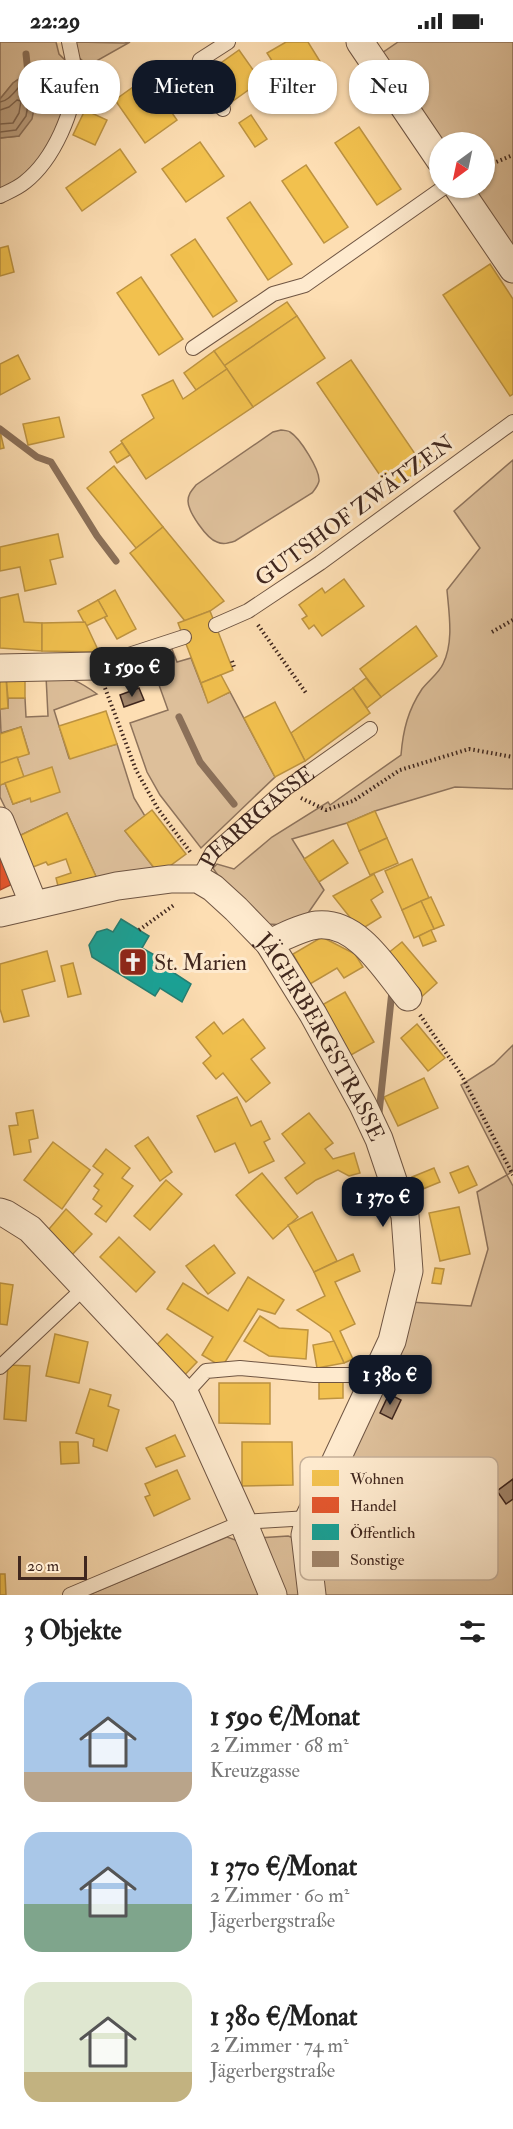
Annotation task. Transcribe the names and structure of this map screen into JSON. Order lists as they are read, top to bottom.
{
  "streets": {
    "street": ["PFARRGASSE", "JÄGERBERGSTRASSE"],
    "lane": ["GUTSHOF ZWÄTZEN"]
  },
  "crossings": [
    ["PFARRGASSE", "JÄGERBERGSTRASSE"]
  ],
  "places": {
    "church": ["St. Marien"]
  },
  "legend": [
    "Wohnen",
    "Handel",
    "Öffentlich",
    "Sonstige"
  ],
  "scale_bar": "20 m",
  "north": "bottom left",
  "page": {
    "status": "22:29",
    "chip": [
      "Kaufen",
      "Mieten",
      "Filter",
      "Neu"
    ],
    "price": ["1 590 €", "1 370 €", "1 380 €"],
    "scale": "20 m",
    "heading": "3 Objekte",
    "list": [
      {
        "name": "1 590 €/Monat",
        "note": "2 Zimmer · 68 m² · Kreuzgasse"
      },
      {
        "name": "1 370 €/Monat",
        "note": "2 Zimmer · 60 m² · Jägerbergstraße"
      },
      {
        "name": "1 380 €/Monat",
        "note": "2 Zimmer · 74 m² · Jägerbergstraße"
      }
    ]
  }
}
